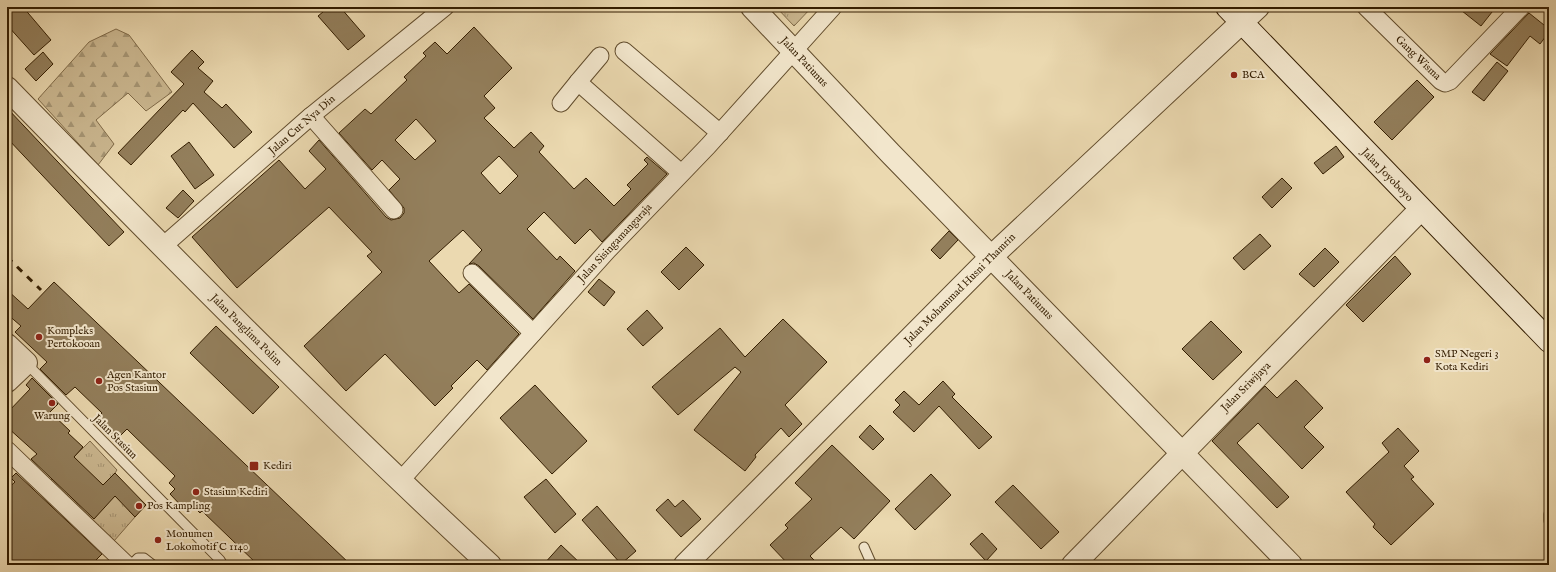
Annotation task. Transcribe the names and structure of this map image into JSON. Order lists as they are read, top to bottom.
{
  "streets": {
    "street": [
      "Gang Wisma",
      "Jalan Patiunus",
      "Jalan Cut Nya Din",
      "Jalan Joyoboyo",
      "Jalan Sisingamangaraja",
      "Jalan Mohammad Husni Thamrin",
      "Jalan Panglima Polim",
      "Jalan Sriwijaya"
    ],
    "lane": ["Jalan Stasiun"]
  },
  "crossings": [
    ["Jalan Patiunus", "Jalan Sisingamangaraja"],
    ["Jalan Patiunus", "Jalan Mohammad Husni Thamrin"],
    ["Jalan Patiunus", "Jalan Sriwijaya"],
    ["Jalan Cut Nya Din", "Jalan Panglima Polim"],
    ["Jalan Joyoboyo", "Jalan Mohammad Husni Thamrin"],
    ["Jalan Joyoboyo", "Jalan Sriwijaya"],
    ["Jalan Sisingamangaraja", "Jalan Panglima Polim"]
  ],
  "places": {
    "other": [
      "BCA",
      "Kompleks Pertokooan",
      "SMP Negeri 3 Kota Kediri",
      "Agen Kantor Pos Stasiun",
      "Warung",
      "Stasiun Kediri",
      "Pos Kampling",
      "Monumen Lokomotif C 1140"
    ],
    "transit": ["Kediri"]
  }
}
